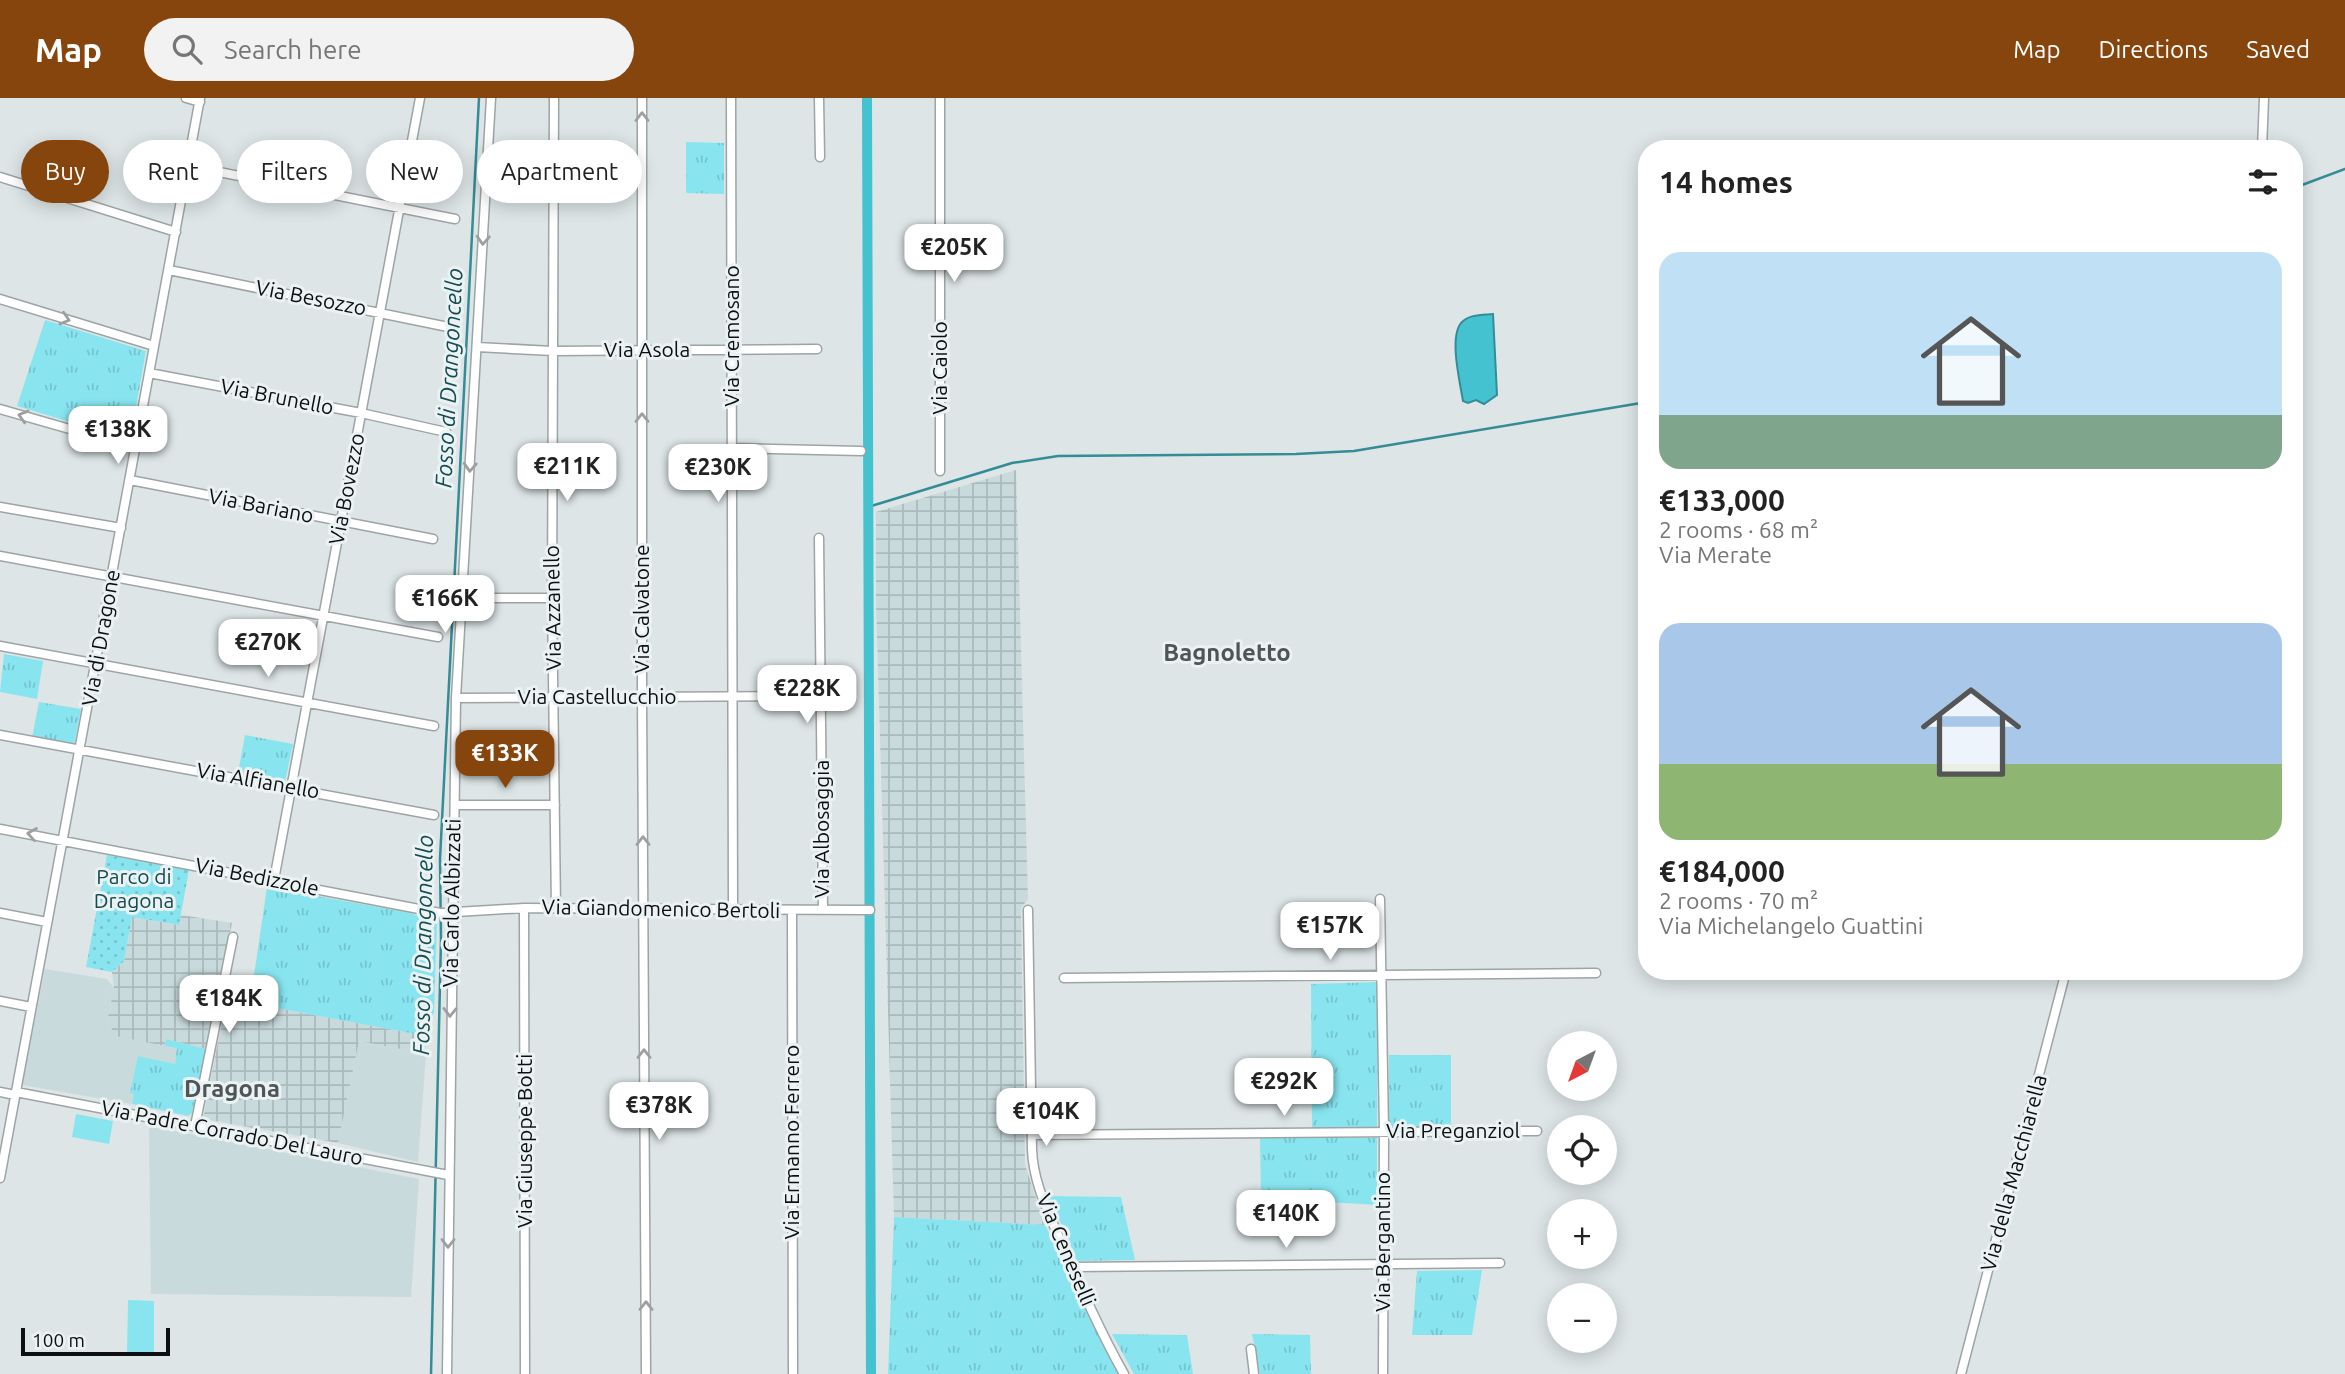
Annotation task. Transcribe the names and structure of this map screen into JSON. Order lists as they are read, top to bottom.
{
  "streets": {
    "street": [
      "Via Besozzo",
      "Via Cremosano",
      "Via Asola",
      "Via Caiolo",
      "Via Brunello",
      "Via Bovezzo",
      "Via Bariano",
      "Via Azzanello",
      "Via Calvatone",
      "Via di Dragone",
      "Via Castellucchio",
      "Via Alfianello",
      "Via Albosaggia",
      "Via Bedizzole",
      "Via Carlo Albizzati",
      "Via Giandomenico Bertoli",
      "Via Preganziol",
      "Via Padre Corrado Del Lauro",
      "Via Giuseppe Botti",
      "Via Ermanno Ferrero",
      "Via della Macchiarella",
      "Via Bergantino",
      "Via Ceneselli"
    ]
  },
  "crossings": [
    ["Via Besozzo", "Via Bovezzo"],
    ["Via Besozzo", "Via di Dragone"],
    ["Via Cremosano", "Via Asola"],
    ["Via Cremosano", "Via Castellucchio"],
    ["Via Cremosano", "Via Giandomenico Bertoli"],
    ["Via Asola", "Via Azzanello"],
    ["Via Asola", "Via Calvatone"],
    ["Via Asola", "Via Carlo Albizzati"],
    ["Via Brunello", "Via Bovezzo"],
    ["Via Brunello", "Via di Dragone"],
    ["Via Bovezzo", "Via Bariano"],
    ["Via Bovezzo", "Via Alfianello"],
    ["Via Bovezzo", "Via Bedizzole"],
    ["Via Bariano", "Via di Dragone"],
    ["Via Azzanello", "Via Castellucchio"],
    ["Via Azzanello", "Via Giandomenico Bertoli"],
    ["Via Calvatone", "Via Castellucchio"],
    ["Via Calvatone", "Via Giandomenico Bertoli"],
    ["Via di Dragone", "Via Alfianello"],
    ["Via di Dragone", "Via Bedizzole"],
    ["Via di Dragone", "Via Padre Corrado Del Lauro"],
    ["Via Castellucchio", "Via Albosaggia"],
    ["Via Castellucchio", "Via Carlo Albizzati"],
    ["Via Albosaggia", "Via Giandomenico Bertoli"],
    ["Via Bedizzole", "Via Carlo Albizzati"],
    ["Via Bedizzole", "Via Giandomenico Bertoli"],
    ["Via Carlo Albizzati", "Via Giandomenico Bertoli"],
    ["Via Carlo Albizzati", "Via Padre Corrado Del Lauro"],
    ["Via Giandomenico Bertoli", "Via Giuseppe Botti"],
    ["Via Giandomenico Bertoli", "Via Ermanno Ferrero"],
    ["Via Preganziol", "Via Bergantino"],
    ["Via Preganziol", "Via Ceneselli"]
  ],
  "one_way": ["Via Calvatone", "Via Carlo Albizzati"],
  "districts": ["Bagnoletto", "Dragona"],
  "water": ["Fosso di Drangoncello"],
  "parks": ["Parco di Dragona"],
  "scale_bar": "100 m",
  "north": "bottom left",
  "page": {
    "header": "Map",
    "search": "Search here",
    "nav": ["Map", "Directions", "Saved"],
    "chip": [
      "Buy",
      "Rent",
      "Filters",
      "New",
      "Apartment"
    ],
    "heading": "14 homes",
    "price": [
      "€205K",
      "€138K",
      "€211K",
      "€230K",
      "€166K",
      "€270K",
      "€228K",
      "€133K",
      "€157K",
      "€184K",
      "€292K",
      "€378K",
      "€104K",
      "€140K"
    ],
    "list": [
      {
        "name": "€133,000",
        "note": "2 rooms · 68 m² · Via Merate"
      },
      {
        "name": "€184,000",
        "note": "2 rooms · 70 m² · Via Michelangelo Guattini"
      }
    ],
    "map_buttons": ["+", "−"],
    "scale": "100 m"
  }
}
